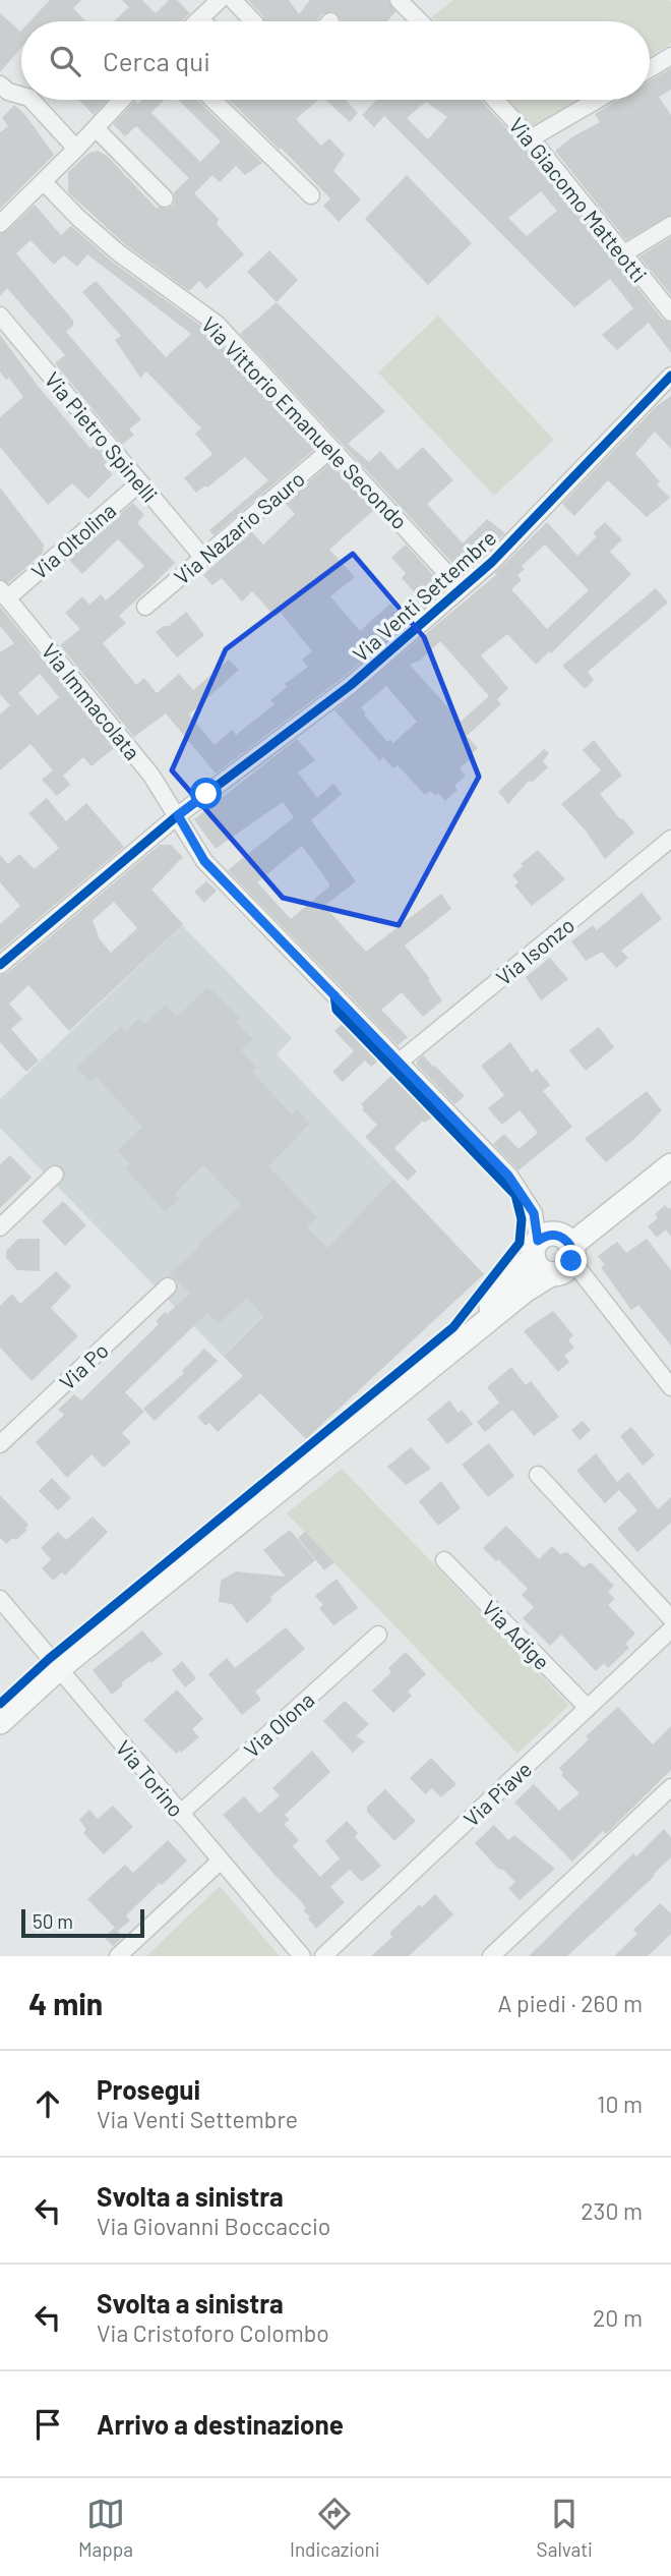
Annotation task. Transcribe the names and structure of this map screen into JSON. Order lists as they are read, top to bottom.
{
  "streets": {
    "street": [
      "Via Giacomo Matteotti",
      "Via Vittorio Emanuele Secondo",
      "Via Pietro Spinelli",
      "Via Nazario Sauro",
      "Via Oltolina",
      "Via Venti Settembre",
      "Via Immacolata",
      "Via Isonzo",
      "Via Po",
      "Via Adige",
      "Via Olona",
      "Via Torino",
      "Via Piave"
    ]
  },
  "crossings": [
    ["Via Vittorio Emanuele Secondo", "Via Nazario Sauro"],
    ["Via Vittorio Emanuele Secondo", "Via Venti Settembre"],
    ["Via Pietro Spinelli", "Via Nazario Sauro"],
    ["Via Pietro Spinelli", "Via Oltolina"],
    ["Via Oltolina", "Via Immacolata"],
    ["Via Venti Settembre", "Via Immacolata"],
    ["Via Immacolata", "Via Isonzo"],
    ["Via Adige", "Via Piave"],
    ["Via Olona", "Via Torino"]
  ],
  "scale_bar": "50 m",
  "page": {
    "search": "Cerca qui",
    "scale": "50 m",
    "heading": ["4 min", "A piedi · 260 m"],
    "list": [
      ["Prosegui", "Via Venti Settembre", "10 m"],
      ["Svolta a sinistra", "Via Giovanni Boccaccio", "230 m"],
      ["Svolta a sinistra", "Via Cristoforo Colombo", "20 m"],
      "Arrivo a destinazione"
    ],
    "nav": ["Mappa", "Indicazioni", "Salvati"]
  }
}
